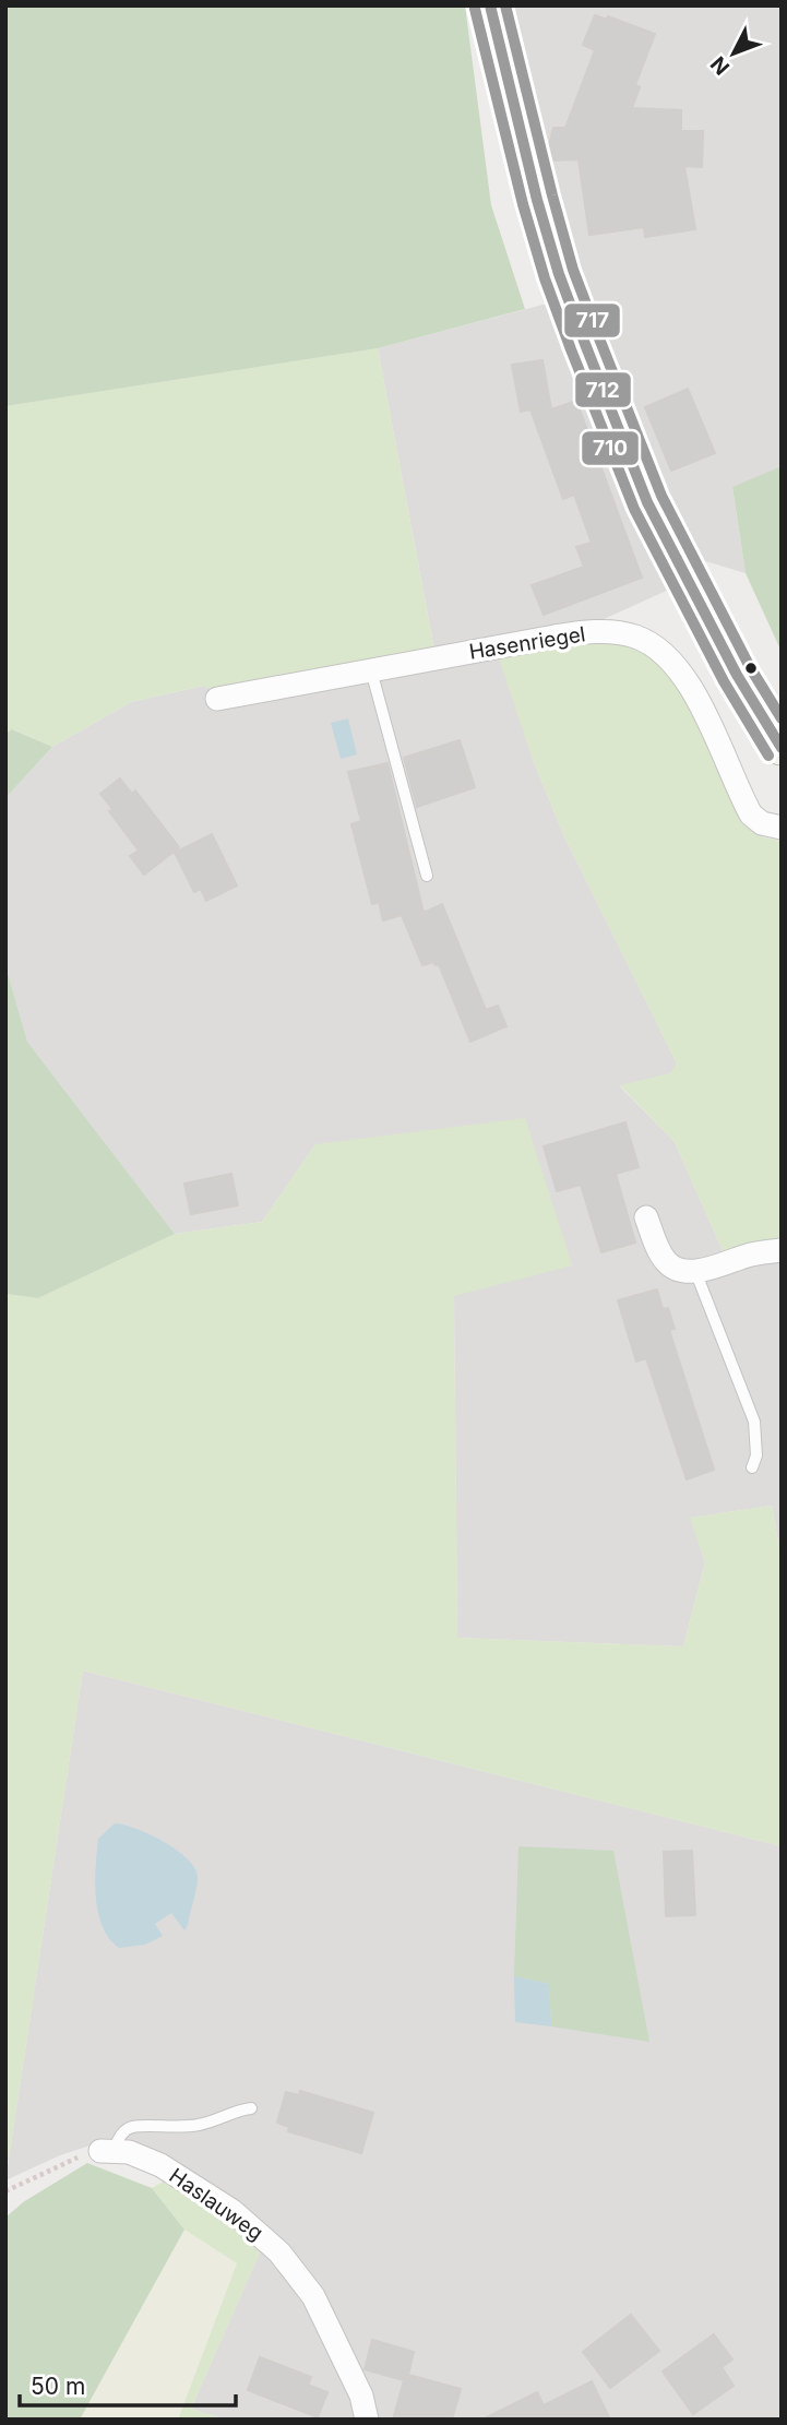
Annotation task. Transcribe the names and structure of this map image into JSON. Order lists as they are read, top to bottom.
{
  "streets": {
    "street": ["Hasenriegel", "Haslauweg"]
  },
  "lines": ["transit line 712", "transit line 717", "transit line 710"],
  "scale_bar": "50 m",
  "north": "bottom left"
}
